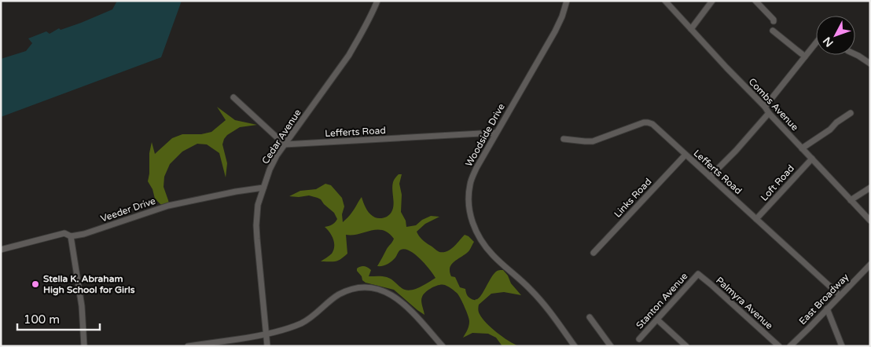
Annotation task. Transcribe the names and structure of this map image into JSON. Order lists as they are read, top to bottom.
{
  "streets": {
    "street": [
      "Combs Avenue",
      "Lefferts Road",
      "Woodside Drive",
      "Cedar Avenue",
      "Loft Road",
      "Links Road",
      "Veeder Drive",
      "East Broadway",
      "Stanton Avenue",
      "Palmyra Avenue"
    ]
  },
  "crossings": [
    ["Combs Avenue", "Loft Road"],
    ["Lefferts Road", "Woodside Drive"],
    ["Lefferts Road", "Cedar Avenue"],
    ["Lefferts Road", "Loft Road"],
    ["Lefferts Road", "Links Road"],
    ["Lefferts Road", "East Broadway"],
    ["Cedar Avenue", "Veeder Drive"],
    ["Stanton Avenue", "Palmyra Avenue"]
  ],
  "places": ["Stella K. Abraham High School for Girls"],
  "scale_bar": "100 m",
  "north": "bottom left"
}
